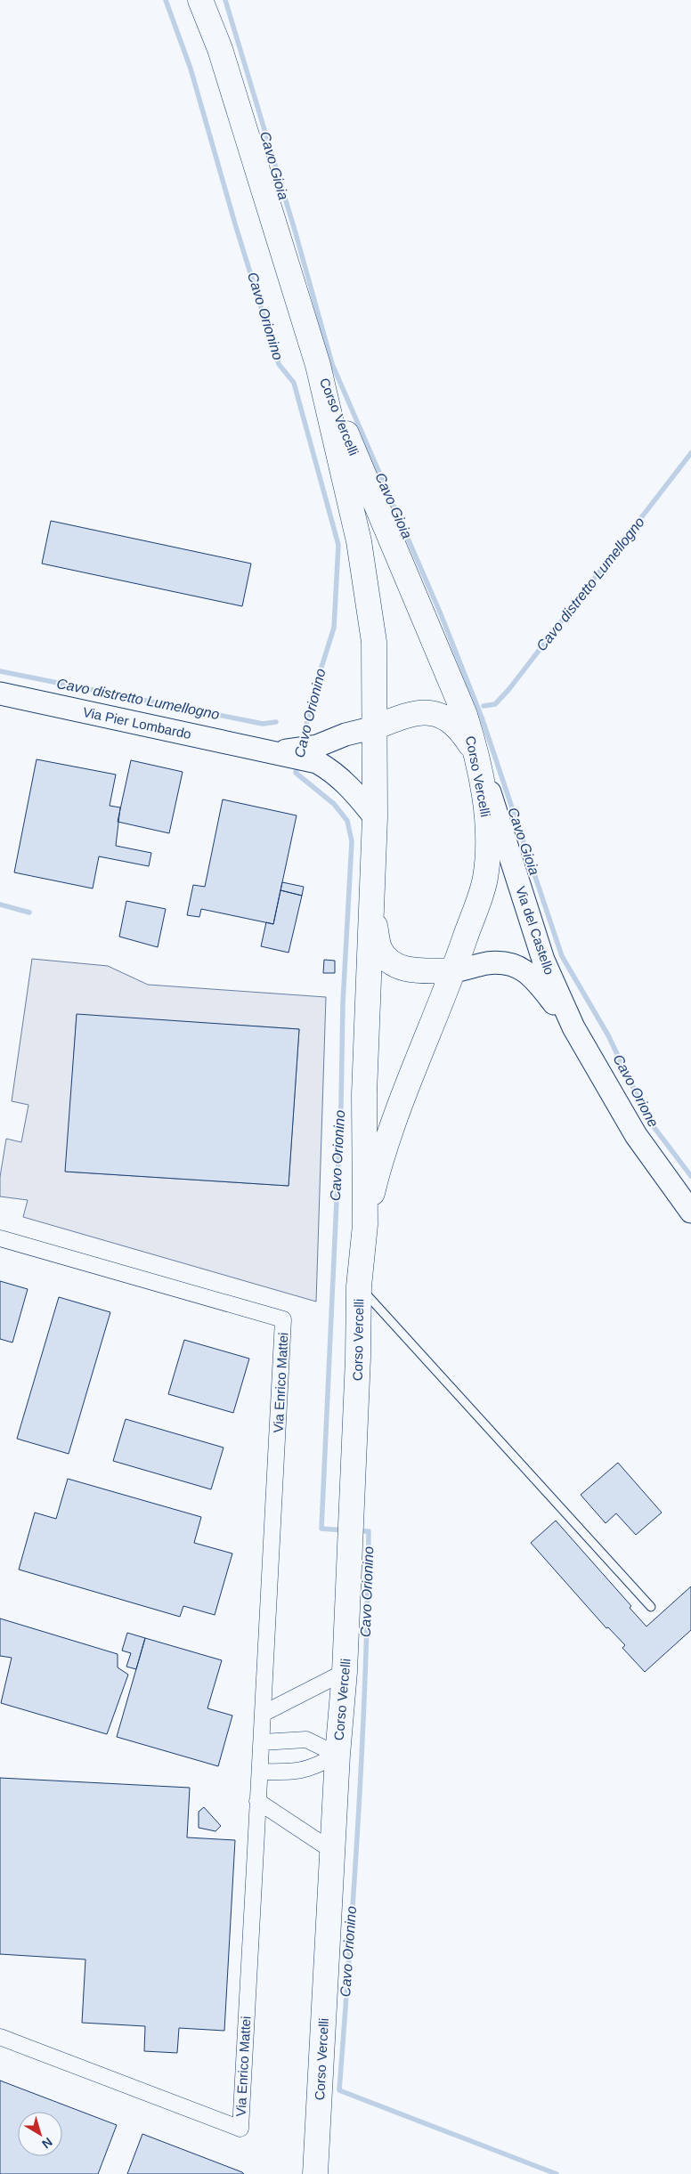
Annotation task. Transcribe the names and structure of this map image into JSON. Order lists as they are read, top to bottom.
{
  "streets": {
    "main road": ["Corso Vercelli", "Via Pier Lombardo", "Via del Castello"],
    "street": ["Via Enrico Mattei"]
  },
  "crossings": [
    ["Corso Vercelli", "Via Pier Lombardo"],
    ["Corso Vercelli", "Via del Castello"]
  ],
  "water": [
    "Cavo Gioia",
    "Cavo Orionino",
    "Cavo distretto Lumellogno",
    "Cavo Orione"
  ],
  "north": "bottom right"
}
